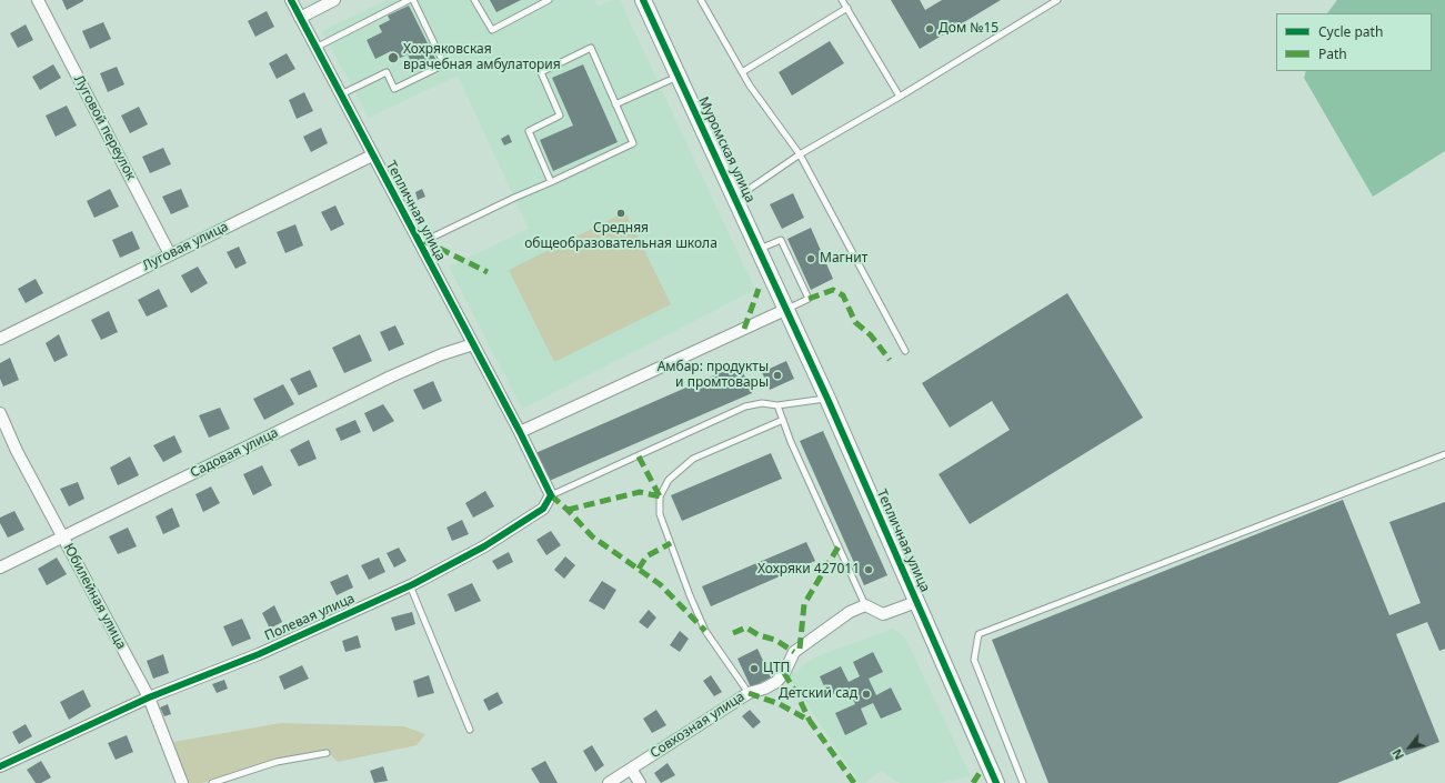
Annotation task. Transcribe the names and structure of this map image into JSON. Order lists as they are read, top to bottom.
{
  "streets": {
    "street": [
      "Луговой переулок",
      "Муромская улица",
      "Тепличная улица",
      "Луговая улица",
      "Садовая улица",
      "Юбилейная улица",
      "Полевая улица",
      "Совхозная улица"
    ]
  },
  "crossings": [
    ["Луговой переулок", "Луговая улица"],
    ["Муромская улица", "Тепличная улица"],
    ["Тепличная улица", "Луговая улица"],
    ["Тепличная улица", "Садовая улица"],
    ["Садовая улица", "Юбилейная улица"],
    ["Юбилейная улица", "Полевая улица"]
  ],
  "places": [
    "Дом №15",
    "Хохряковская врачебная амбулатория",
    "Средняя общеобразовательная школа",
    "Магнит",
    "Амбар: продукты и промтовары",
    "Хохряки 427011",
    "ЦТП",
    "Детский сад"
  ],
  "legend": ["Cycle path", "Path"],
  "north": "bottom left"
}
